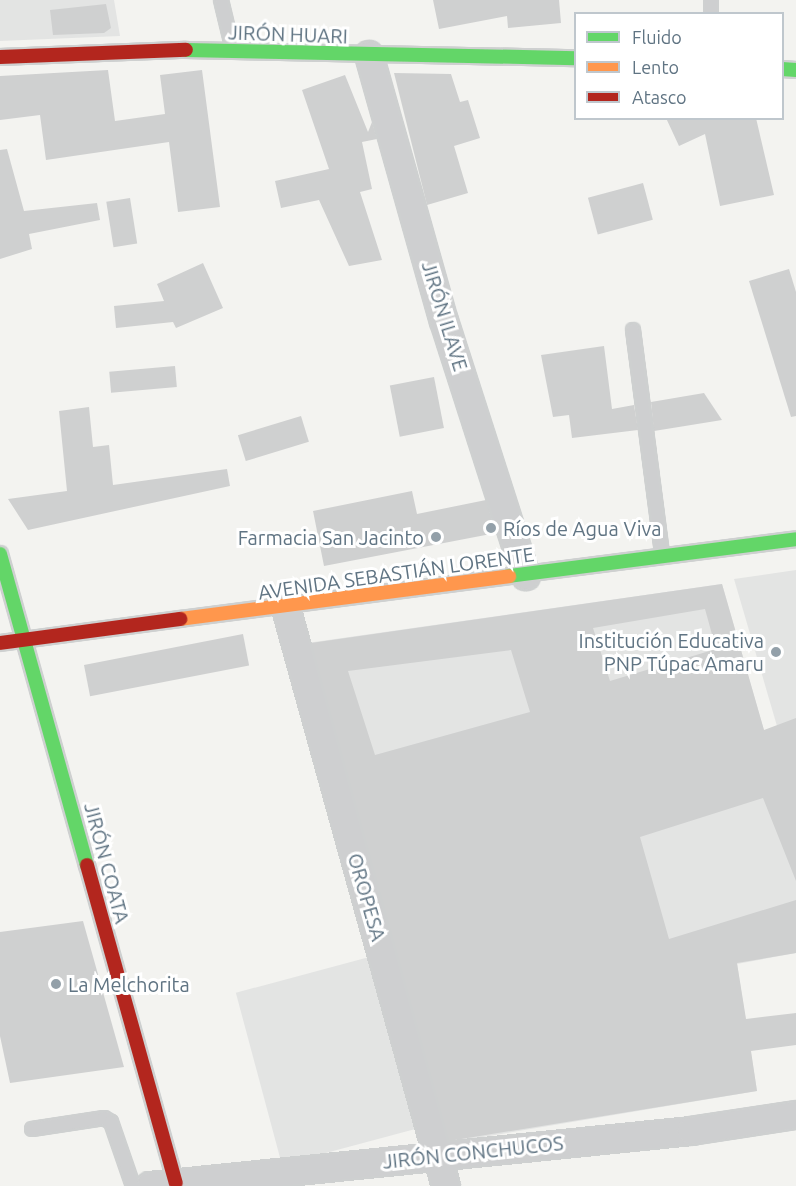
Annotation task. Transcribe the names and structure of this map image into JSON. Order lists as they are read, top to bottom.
{
  "streets": {
    "street": [
      "JIRÓN HUARI",
      "JIRÓN ILAVE",
      "AVENIDA SEBASTIÁN LORENTE",
      "JIRÓN COATA",
      "OROPESA",
      "JIRÓN CONCHUCOS"
    ]
  },
  "crossings": [
    ["JIRÓN HUARI", "JIRÓN ILAVE"],
    ["JIRÓN ILAVE", "AVENIDA SEBASTIÁN LORENTE"],
    ["AVENIDA SEBASTIÁN LORENTE", "JIRÓN COATA"],
    ["AVENIDA SEBASTIÁN LORENTE", "OROPESA"],
    ["JIRÓN COATA", "JIRÓN CONCHUCOS"],
    ["OROPESA", "JIRÓN CONCHUCOS"]
  ],
  "places": [
    "Ríos de Agua Viva",
    "Farmacia San Jacinto",
    "Institución Educativa PNP Túpac Amaru",
    "La Melchorita"
  ],
  "legend": ["Fluido", "Lento", "Atasco"]
}
